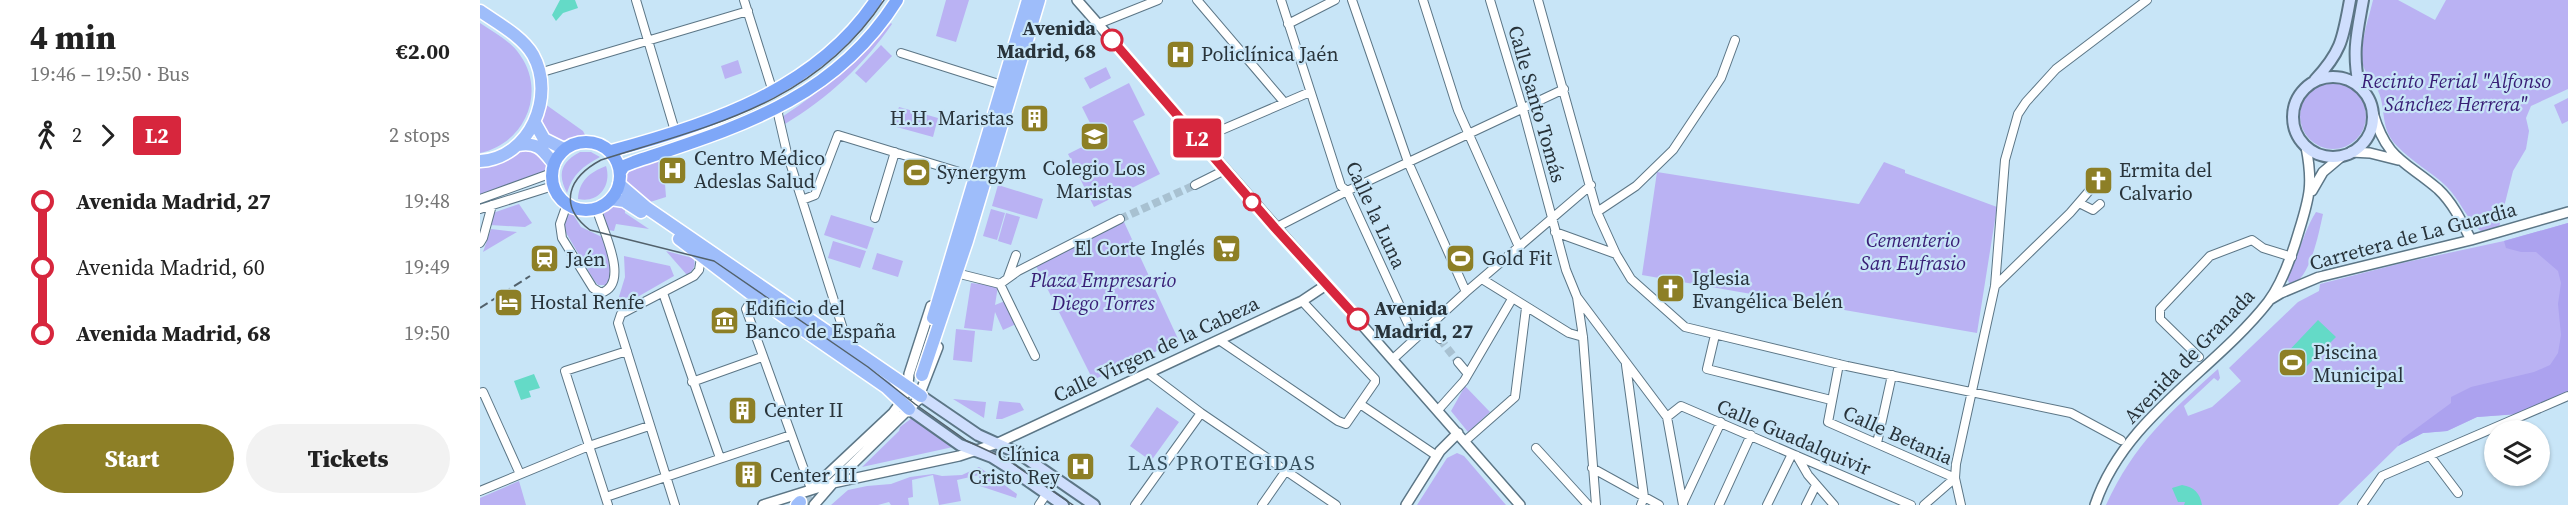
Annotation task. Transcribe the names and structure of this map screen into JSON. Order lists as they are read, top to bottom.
{
  "streets": {
    "street": [
      "Calle Santo Tomás",
      "Calle la Luna",
      "Carretera de La Guardia",
      "Calle Virgen de la Cabeza",
      "Avenida de Granada",
      "Calle Betania",
      "Calle Guadalquivir"
    ]
  },
  "crossings": [
    ["Carretera de La Guardia", "Avenida de Granada"]
  ],
  "districts": ["LAS PROTEGIDAS"],
  "parks": ["Recinto Ferial \"Alfonso Sánchez Herrera\"", "Cementerio San Eufrasio", "Plaza Empresario Diego Torres"],
  "places": {
    "other": ["Avenida Madrid, 68", "Avenida Madrid, 27"],
    "hospital": ["Policlínica Jaén", "Centro Médico Adeslas Salud", "Clínica Cristo Rey"],
    "building": ["H.H. Maristas", "Center II", "Center III"],
    "school or university": ["Colegio Los Maristas"],
    "sports": ["Synergym", "Gold Fit", "Piscina Municipal"],
    "church": ["Ermita del Calvario", "Iglesia Evangélica Belén"],
    "supermarket": ["El Corte Inglés"],
    "station": ["Jaén"],
    "hotel": ["Hostal Renfe"],
    "museum": ["Edificio del Banco de España"]
  },
  "lines": ["bus line L2"],
  "page": {
    "heading": ["4 min", "19:46 – 19:50 · Bus", "€2.00"],
    "on_map": "L2",
    "legs": ["2", "L2", "2 stops"],
    "list": [
      {
        "name": "Avenida Madrid, 27",
        "value": "19:48"
      },
      {
        "name": "Avenida Madrid, 60",
        "value": "19:49"
      },
      {
        "name": "Avenida Madrid, 68",
        "value": "19:50"
      }
    ],
    "buttons": ["Start", "Tickets"]
  }
}
